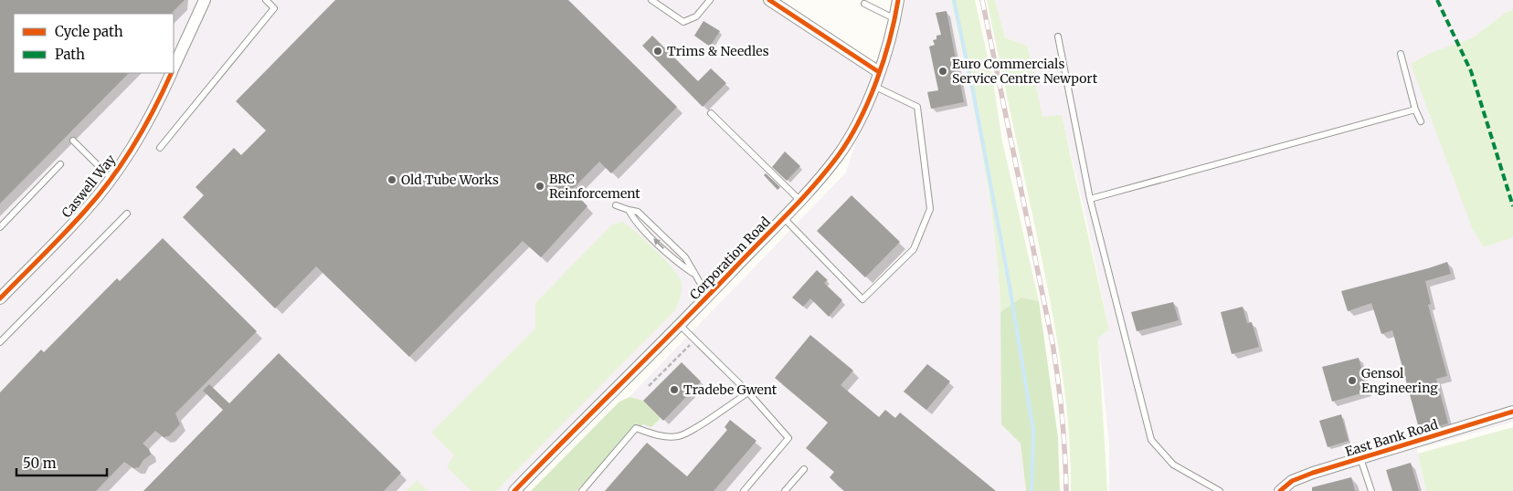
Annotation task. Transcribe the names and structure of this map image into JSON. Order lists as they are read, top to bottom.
{
  "streets": {
    "street": ["Caswell Way", "Corporation Road", "East Bank Road"]
  },
  "places": [
    "Trims & Needles",
    "Euro Commercials Service Centre Newport",
    "Old Tube Works",
    "BRC Reinforcement",
    "Gensol Engineering",
    "Tradebe Gwent"
  ],
  "legend": ["Cycle path", "Path"],
  "scale_bar": "50 m"
}
